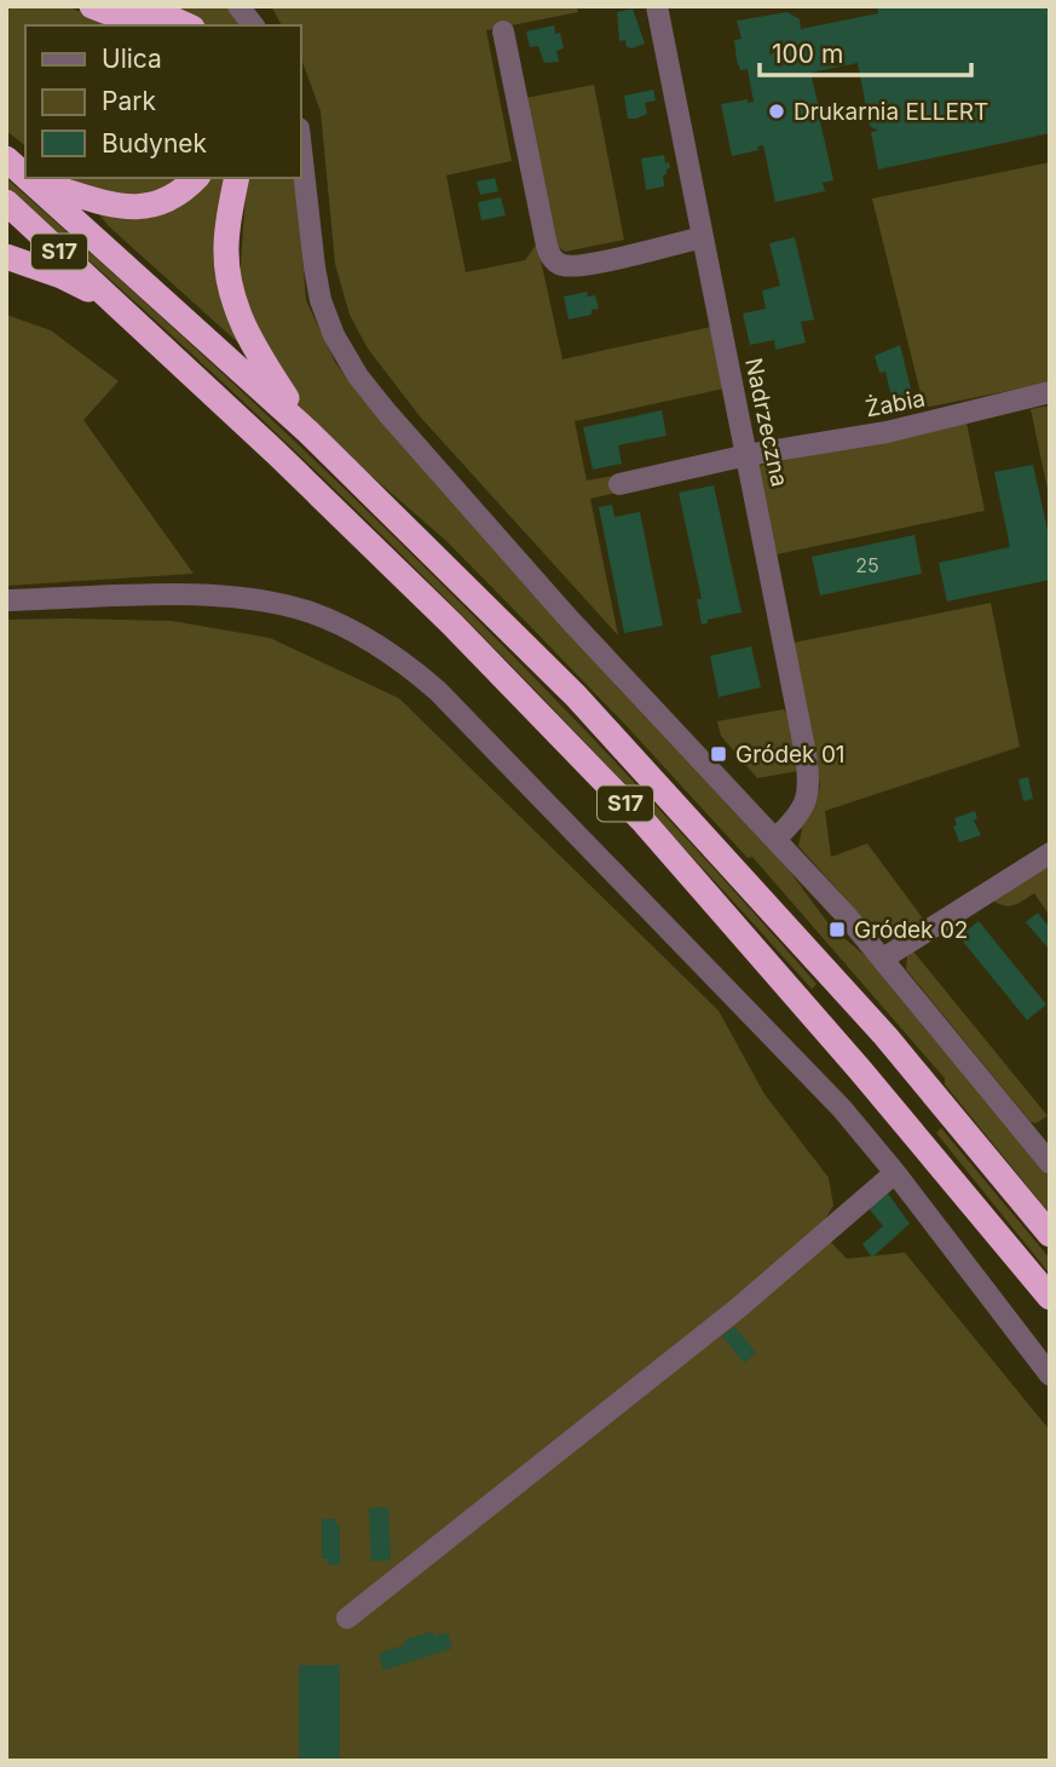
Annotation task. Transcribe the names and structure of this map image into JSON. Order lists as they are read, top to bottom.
{
  "streets": {
    "highway": ["S17"],
    "street": ["Żabia", "Nadrzeczna"]
  },
  "crossings": [
    ["Żabia", "Nadrzeczna"]
  ],
  "places": {
    "other": ["Drukarnia ELLERT"],
    "transit": ["Gródek 01", "Gródek 02"]
  },
  "house_numbers": ["25"],
  "legend": ["Ulica", "Park", "Budynek"],
  "scale_bar": "100 m"
}
